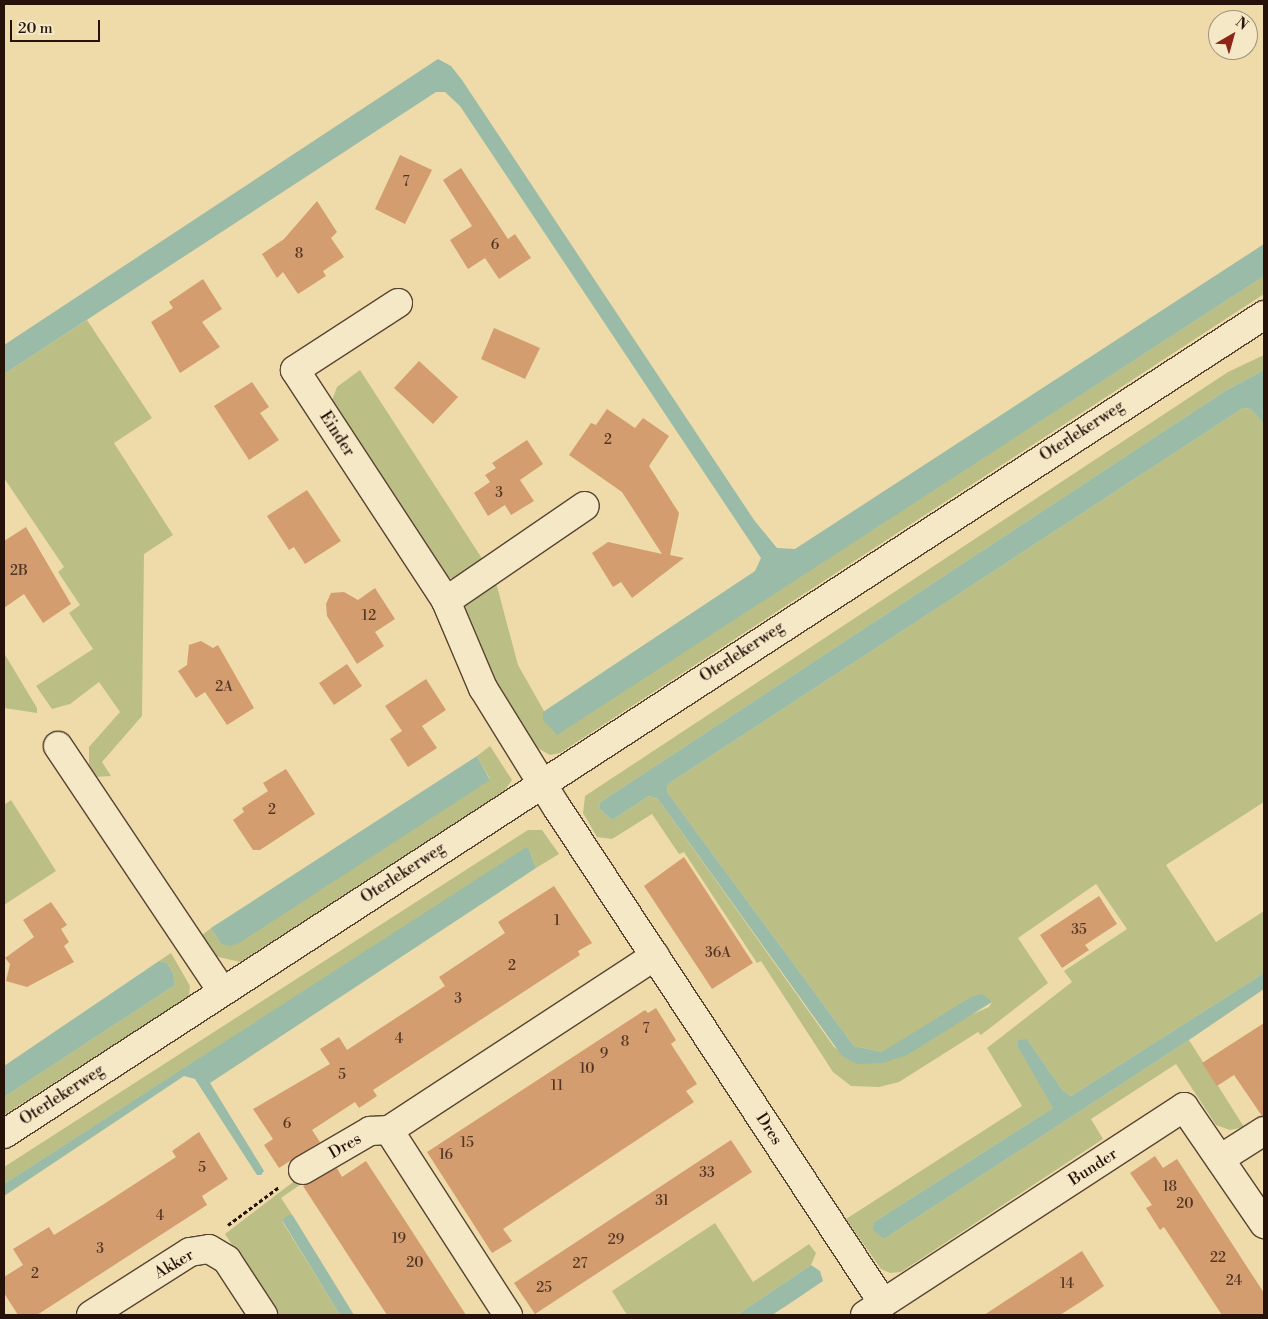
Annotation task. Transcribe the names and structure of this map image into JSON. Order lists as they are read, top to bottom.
{
  "streets": {
    "street": [
      "Oterlekerweg",
      "Einder",
      "Dres",
      "Bunder",
      "Akker"
    ]
  },
  "crossings": [
    ["Oterlekerweg", "Einder"],
    ["Oterlekerweg", "Dres"],
    ["Einder", "Dres"],
    ["Dres", "Bunder"]
  ],
  "house_numbers": [
    "7",
    "6",
    "8",
    "2",
    "3",
    "2B",
    "12",
    "2A",
    "2",
    "1",
    "35",
    "36A",
    "2",
    "3",
    "7",
    "4",
    "8",
    "9",
    "10",
    "5",
    "11",
    "6",
    "15",
    "16",
    "5",
    "33",
    "18",
    "31",
    "20",
    "4",
    "19",
    "29",
    "3",
    "22",
    "20",
    "27",
    "2",
    "24",
    "14",
    "25"
  ],
  "scale_bar": "20 m",
  "north": "top right"
}
